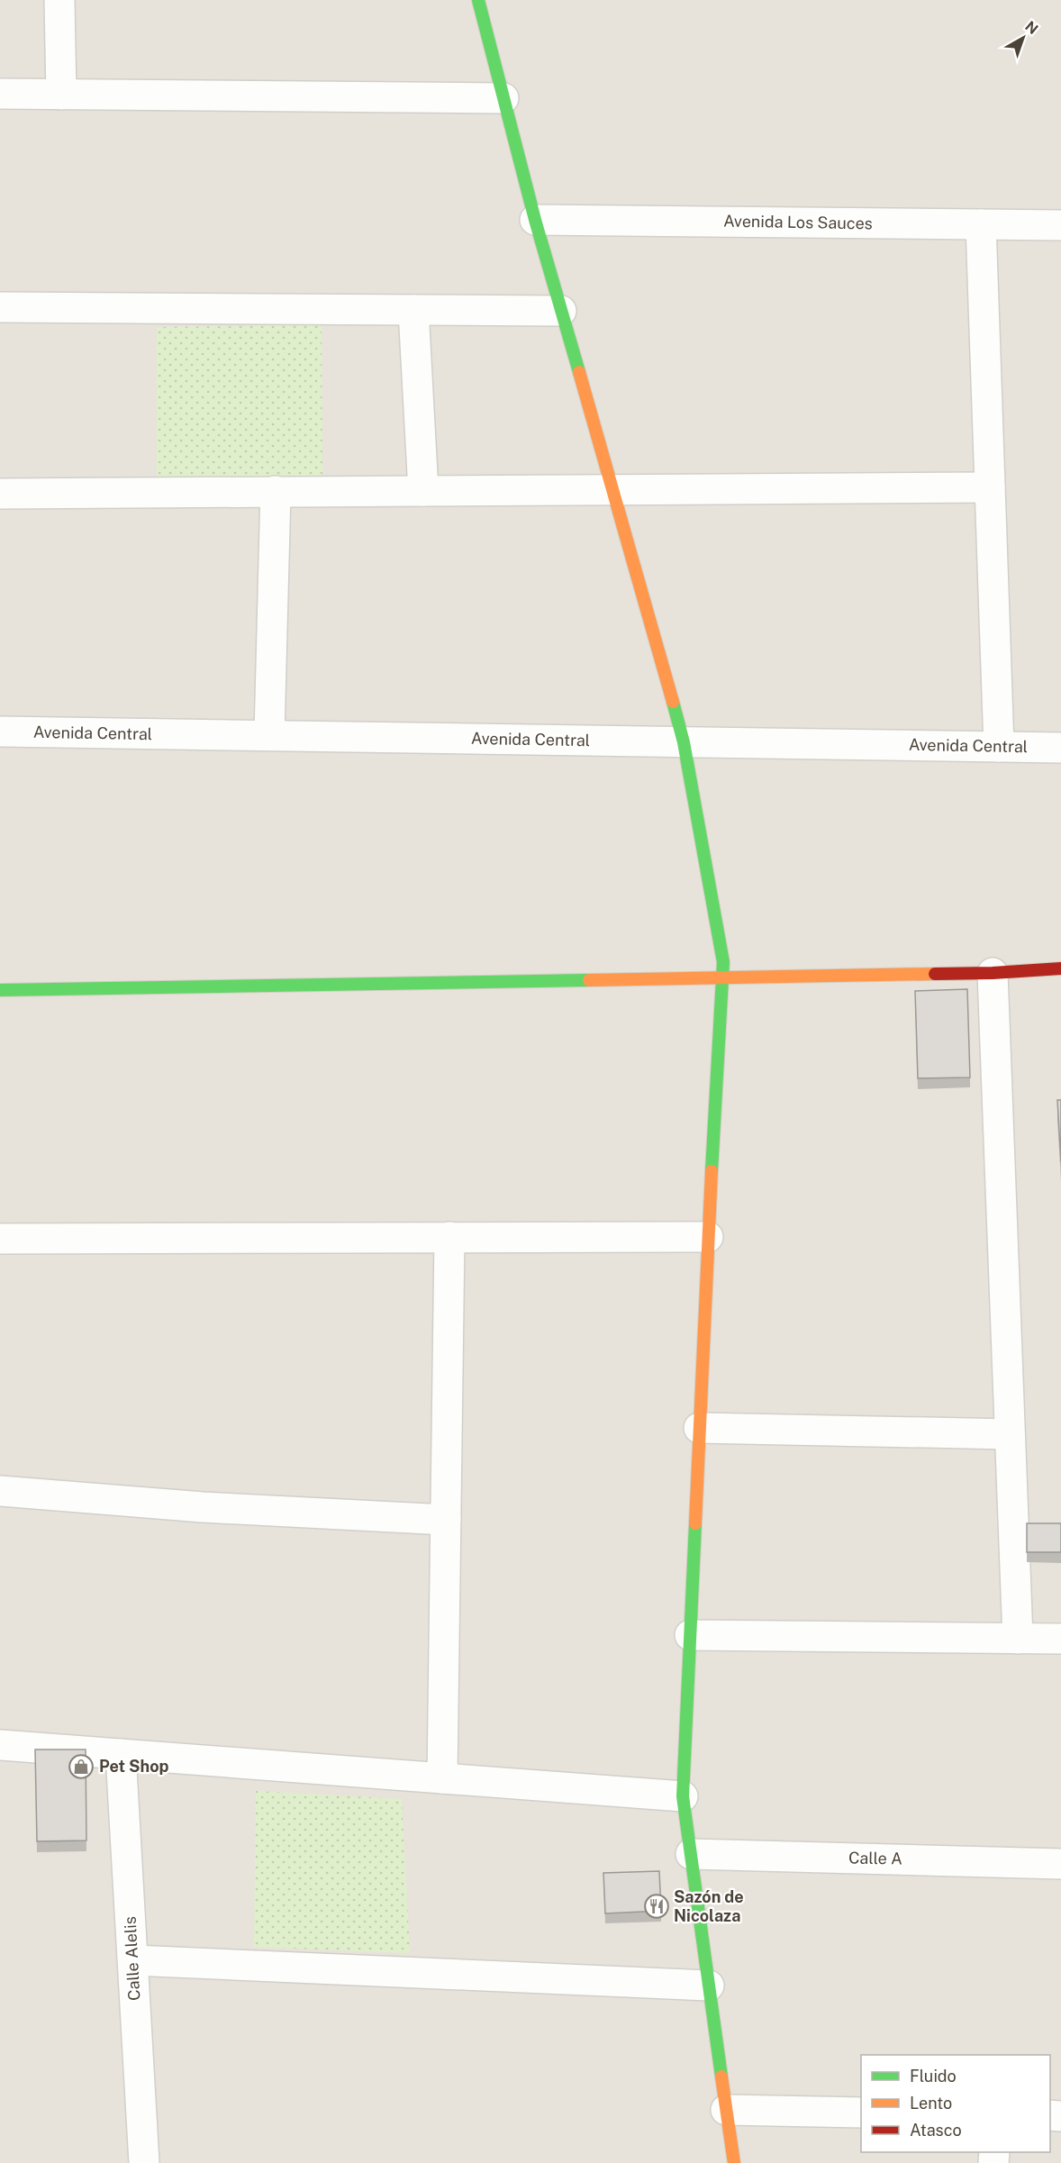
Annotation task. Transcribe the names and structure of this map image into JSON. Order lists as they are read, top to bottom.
{
  "streets": {
    "street": [
      "Avenida Los Sauces",
      "Avenida Central",
      "Calle A",
      "Calle Alelis"
    ]
  },
  "places": {
    "shop": ["Pet Shop"],
    "restaurant": ["Sazón de Nicolaza"]
  },
  "legend": ["Fluido", "Lento", "Atasco"],
  "north": "top right"
}
